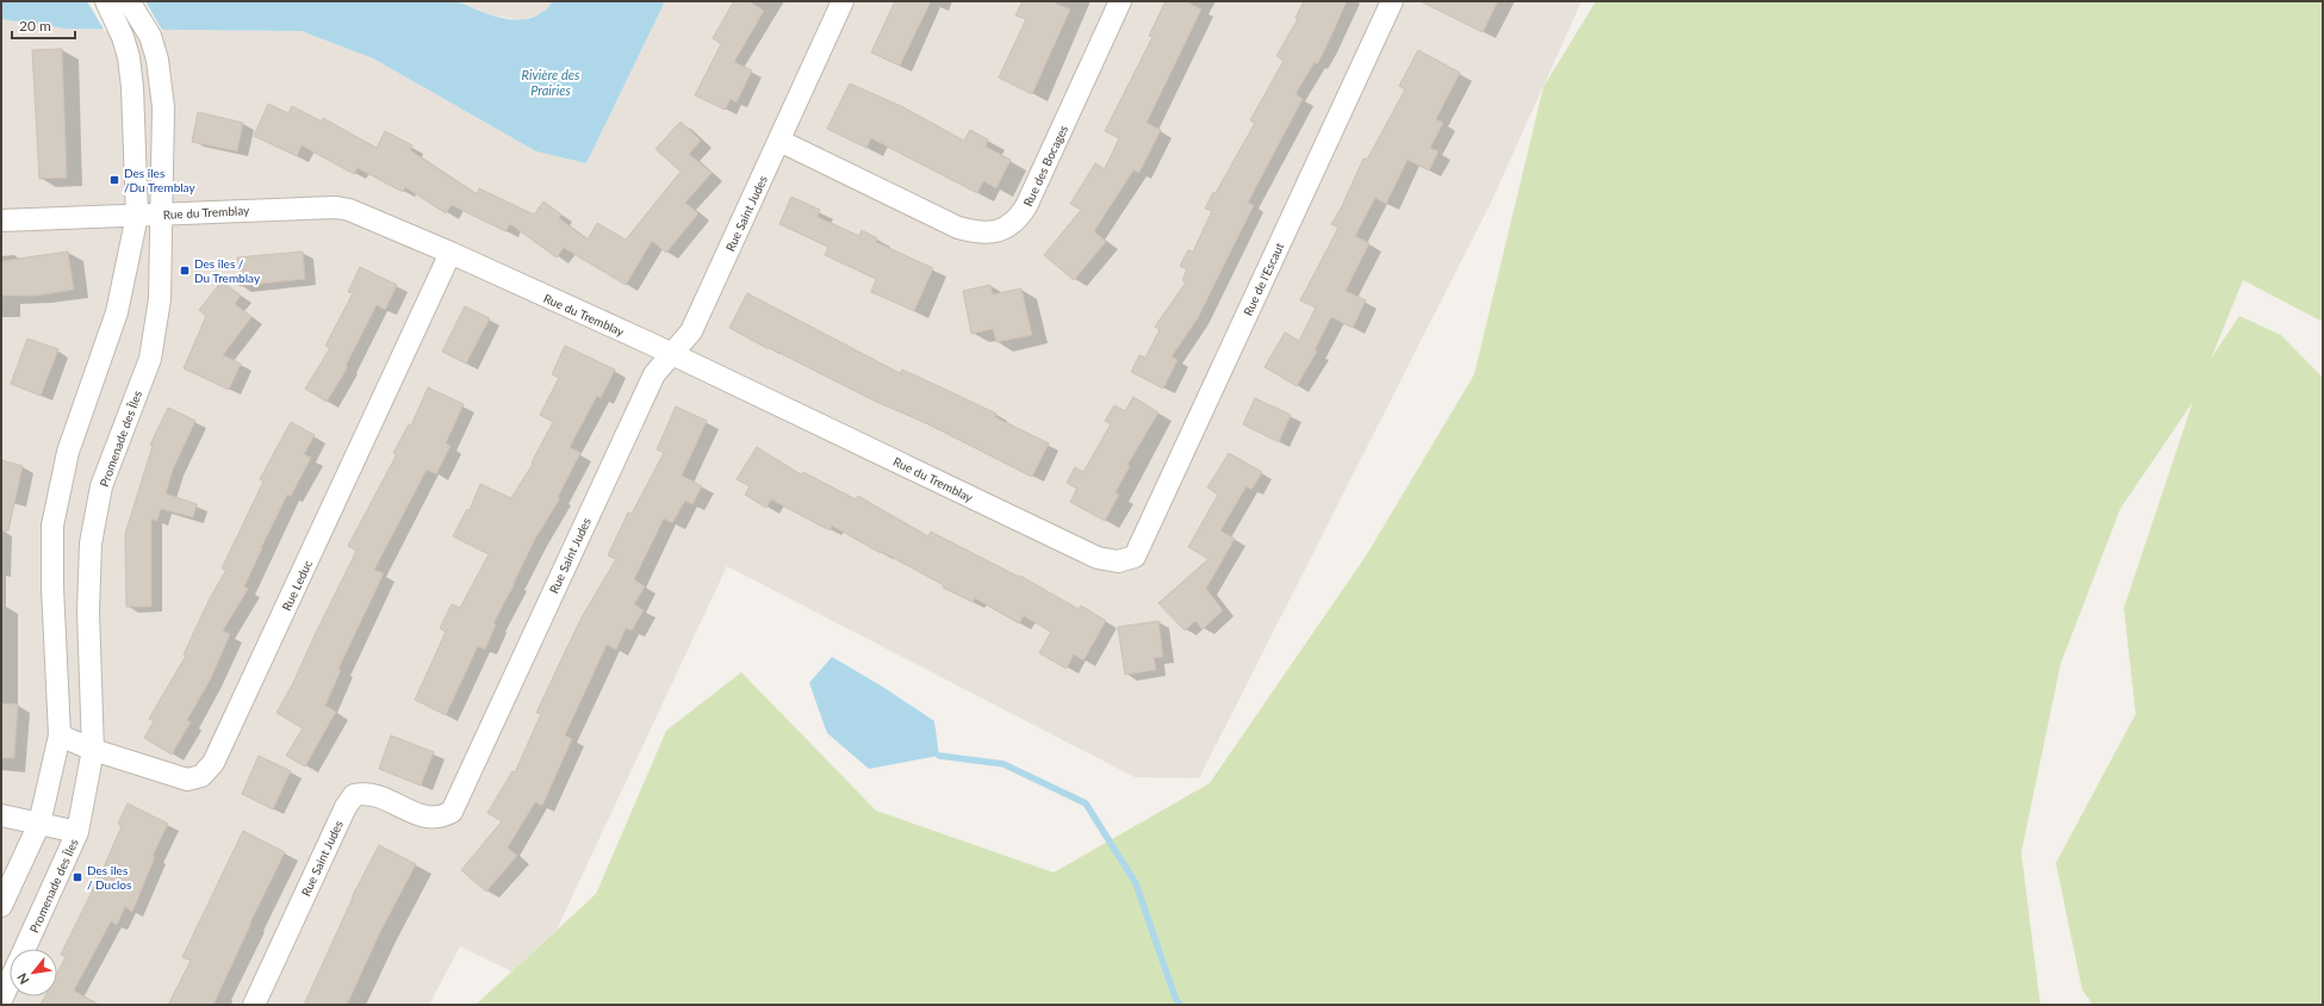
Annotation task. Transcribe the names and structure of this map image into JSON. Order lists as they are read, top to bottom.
{
  "streets": {
    "street": [
      "Rue des Bocages",
      "Rue du Tremblay",
      "Rue Saint Judes",
      "Rue de l'Escaut",
      "Promenade des Îles",
      "Rue Leduc"
    ]
  },
  "crossings": [
    ["Rue des Bocages", "Rue Saint Judes"],
    ["Rue du Tremblay", "Rue Saint Judes"],
    ["Rue du Tremblay", "Rue de l'Escaut"],
    ["Rue du Tremblay", "Promenade des Îles"],
    ["Rue du Tremblay", "Rue Leduc"],
    ["Promenade des Îles", "Rue Leduc"]
  ],
  "water": ["Rivière des Prairies"],
  "places": {
    "transit": ["Des îles /Du Tremblay", "Des îles / Du Tremblay", "Des îles / Duclos"]
  },
  "scale_bar": "20 m",
  "north": "bottom left"
}
